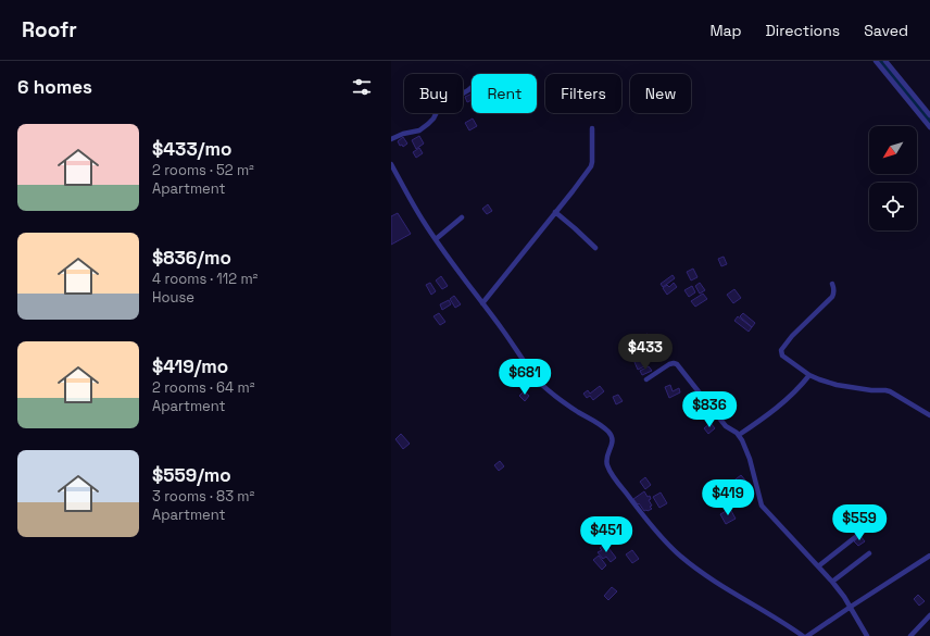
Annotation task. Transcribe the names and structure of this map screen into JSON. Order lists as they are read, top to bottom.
{
  "north": "bottom left",
  "page": {
    "header": "Roofr",
    "nav": ["Map", "Directions", "Saved"],
    "heading": "6 homes",
    "chip": [
      "Buy",
      "Rent",
      "Filters",
      "New"
    ],
    "list": [
      {
        "name": "$433/mo",
        "note": "2 rooms · 52 m² · Apartment"
      },
      {
        "name": "$836/mo",
        "note": "4 rooms · 112 m² · House"
      },
      {
        "name": "$419/mo",
        "note": "2 rooms · 64 m² · Apartment"
      },
      {
        "name": "$559/mo",
        "note": "3 rooms · 83 m² · Apartment"
      }
    ],
    "price": [
      "$433",
      "$681",
      "$836",
      "$419",
      "$559",
      "$451"
    ]
  }
}
